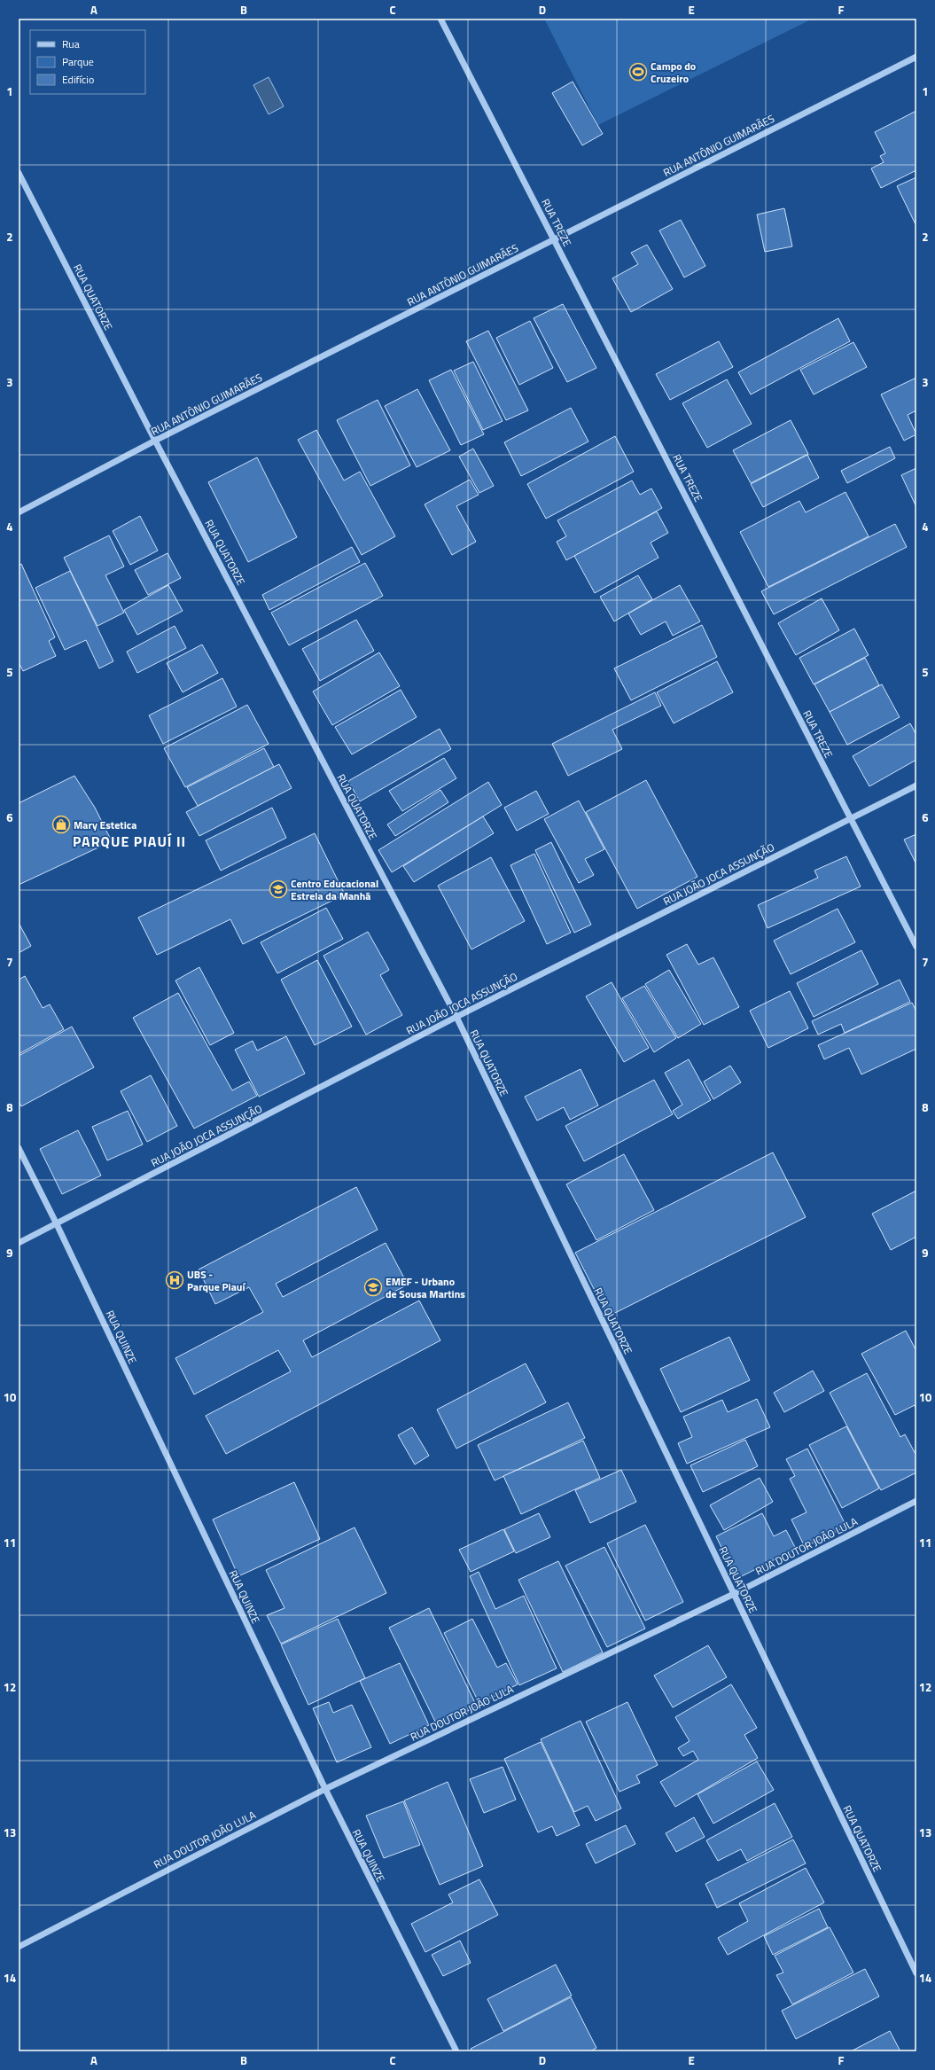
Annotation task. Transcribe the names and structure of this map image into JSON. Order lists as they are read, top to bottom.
{
  "streets": {
    "street": [
      "RUA ANTÔNIO GUIMARÃES",
      "RUA TREZE",
      "RUA QUATORZE",
      "RUA JOÃO JOCA ASSUNÇÃO",
      "RUA QUINZE",
      "RUA DOUTOR JOÃO LULA"
    ]
  },
  "crossings": [
    ["RUA ANTÔNIO GUIMARÃES", "RUA TREZE"],
    ["RUA ANTÔNIO GUIMARÃES", "RUA QUATORZE"],
    ["RUA TREZE", "RUA JOÃO JOCA ASSUNÇÃO"],
    ["RUA QUATORZE", "RUA JOÃO JOCA ASSUNÇÃO"],
    ["RUA QUATORZE", "RUA DOUTOR JOÃO LULA"],
    ["RUA JOÃO JOCA ASSUNÇÃO", "RUA QUINZE"],
    ["RUA QUINZE", "RUA DOUTOR JOÃO LULA"]
  ],
  "districts": ["PARQUE PIAUÍ II"],
  "places": {
    "sports": ["Campo do Cruzeiro"],
    "shop": ["Mary Estetica"],
    "school or university": ["Centro Educacional Estrela da Manhã", "EMEF - Urbano de Sousa Martins"],
    "hospital": ["UBS - Parque Piauí"]
  },
  "legend": ["Rua", "Parque", "Edifício"],
  "grid": {
    "columns": [
      "A",
      "B",
      "C",
      "D",
      "E",
      "F"
    ],
    "rows": [
      "1",
      "2",
      "3",
      "4",
      "5",
      "6",
      "7",
      "8",
      "9",
      "10",
      "11",
      "12",
      "13",
      "14"
    ]
  }
}
